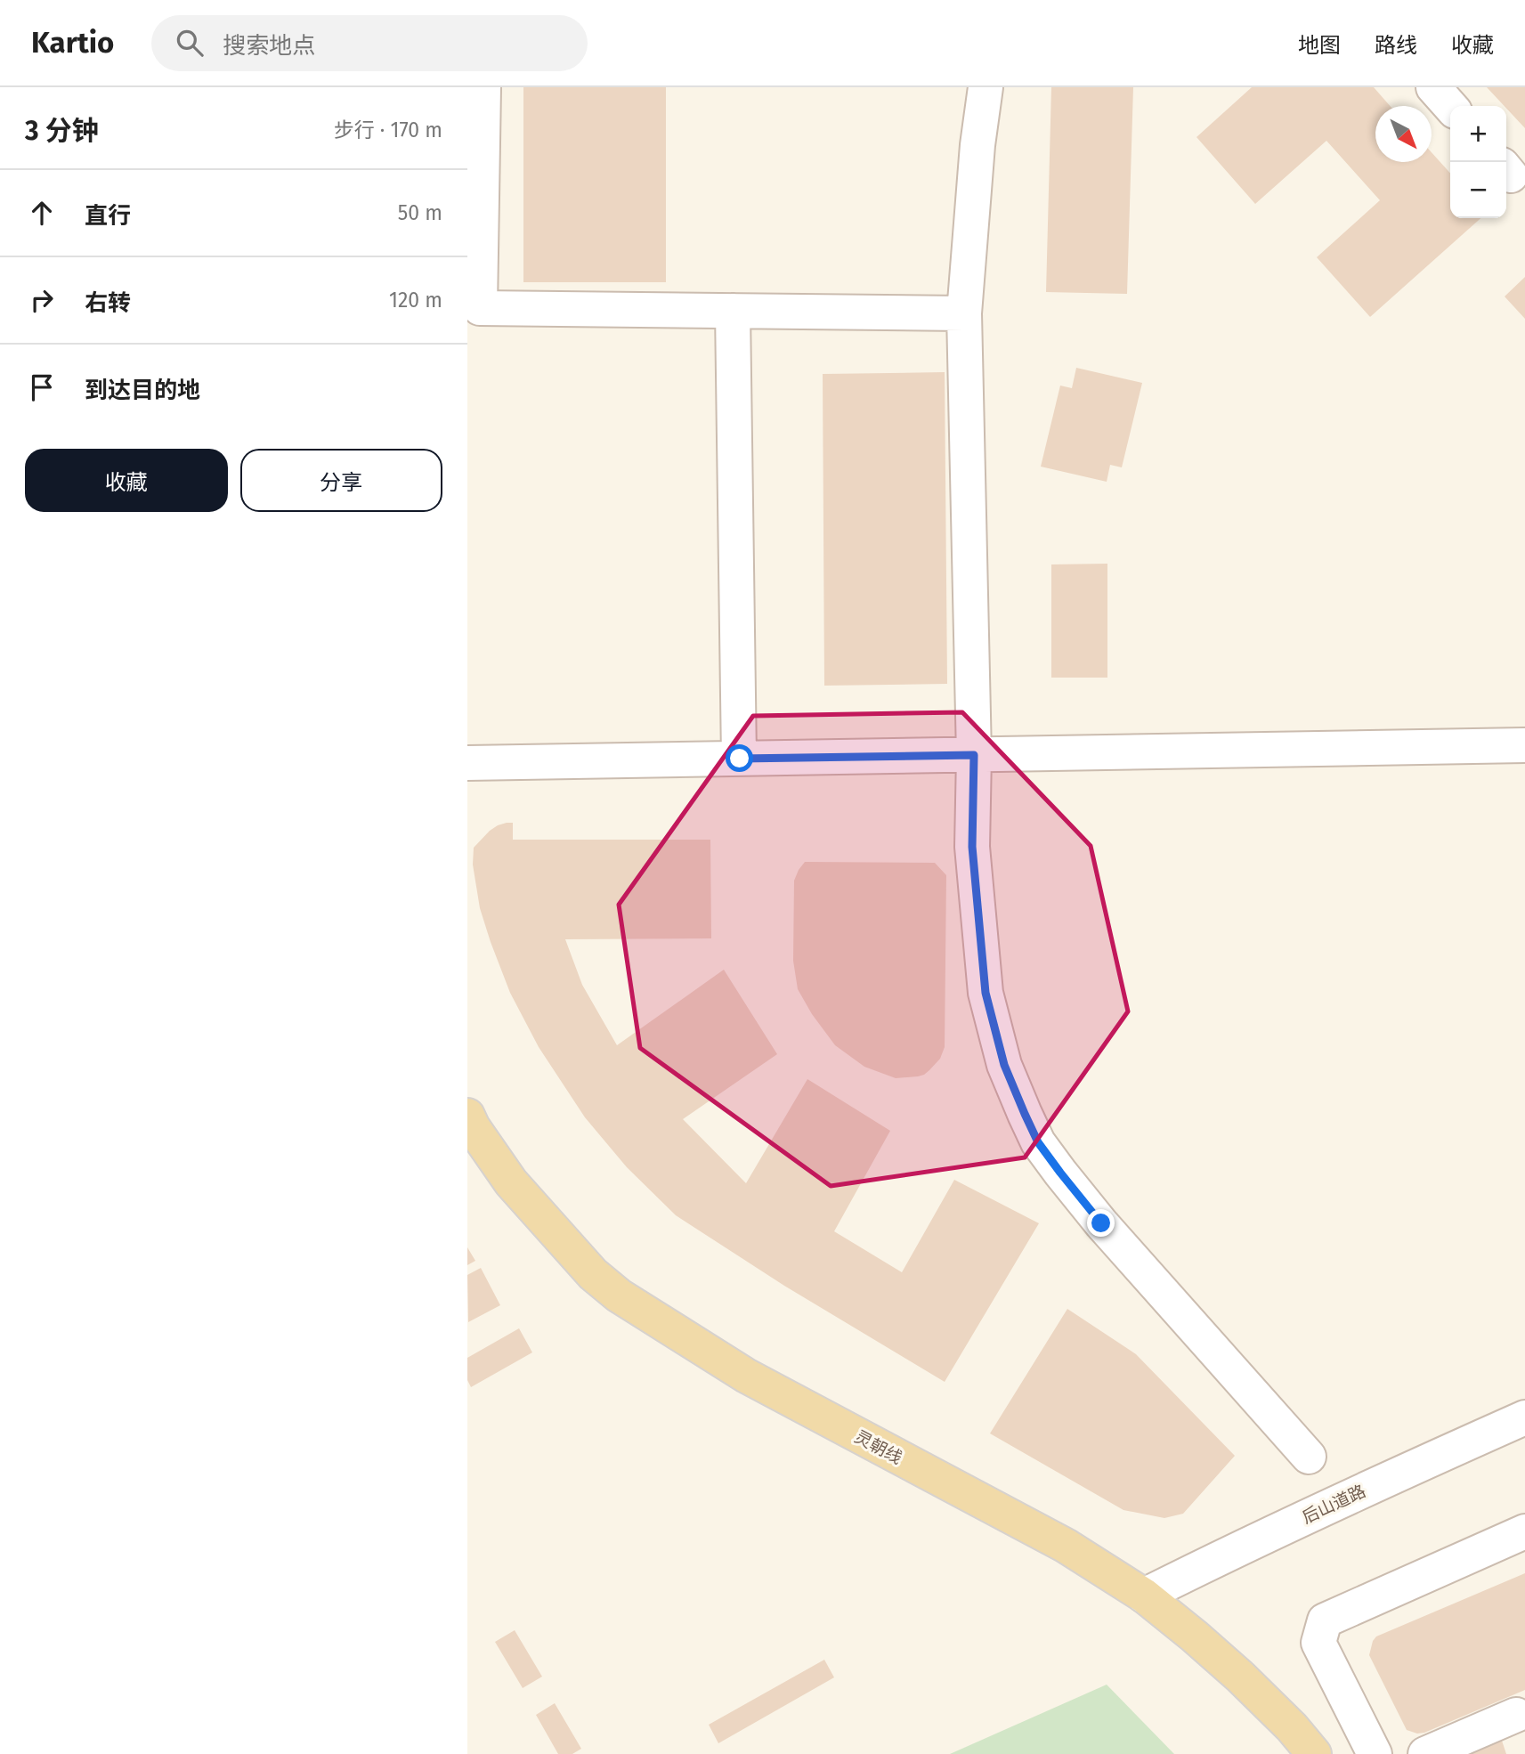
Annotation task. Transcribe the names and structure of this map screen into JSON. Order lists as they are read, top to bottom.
{
  "streets": {
    "main road": ["灵朝线"],
    "street": ["后山道路"]
  },
  "crossings": [
    ["灵朝线", "后山道路"]
  ],
  "north": "bottom right",
  "page": {
    "header": "Kartio",
    "search": "搜索地点",
    "nav": ["地图", "路线", "收藏"],
    "heading": ["3 分钟", "步行 · 170 m"],
    "map_buttons": ["+", "−"],
    "list": [
      ["直行", "50 m"],
      ["右转", "120 m"],
      "到达目的地"
    ],
    "buttons": ["收藏", "分享"]
  }
}
